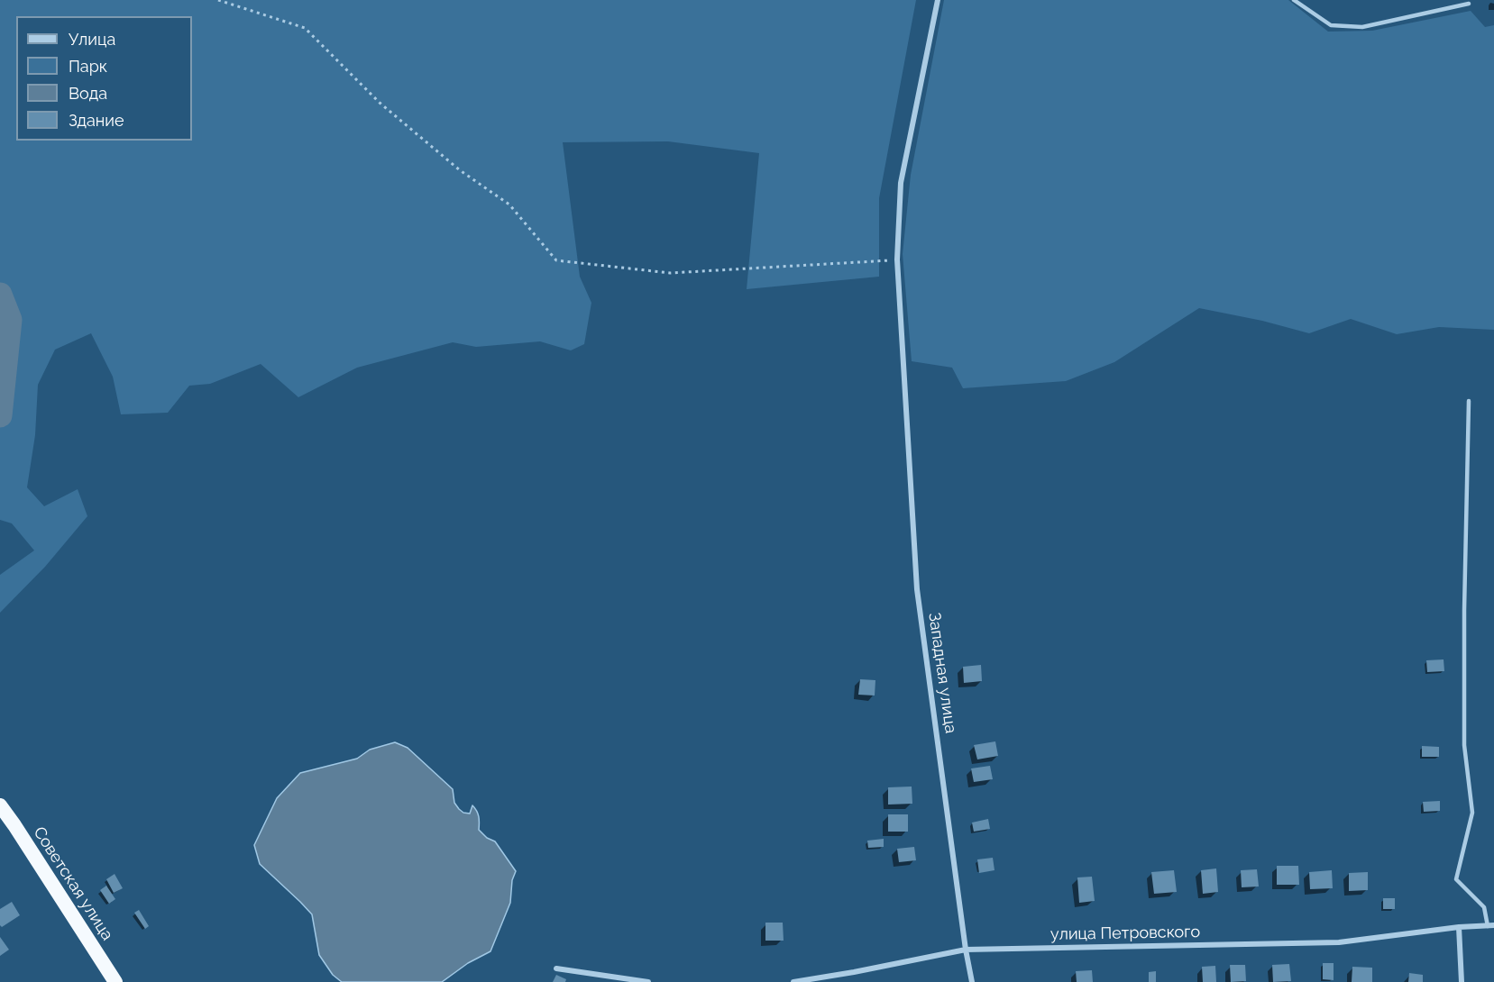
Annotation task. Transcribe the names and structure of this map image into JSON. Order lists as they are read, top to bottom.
{
  "streets": {
    "highway": ["Советская улица"],
    "street": ["Западная улица", "улица Петровского"]
  },
  "crossings": [
    ["Западная улица", "улица Петровского"]
  ],
  "legend": [
    "Улица",
    "Парк",
    "Вода",
    "Здание"
  ]
}
